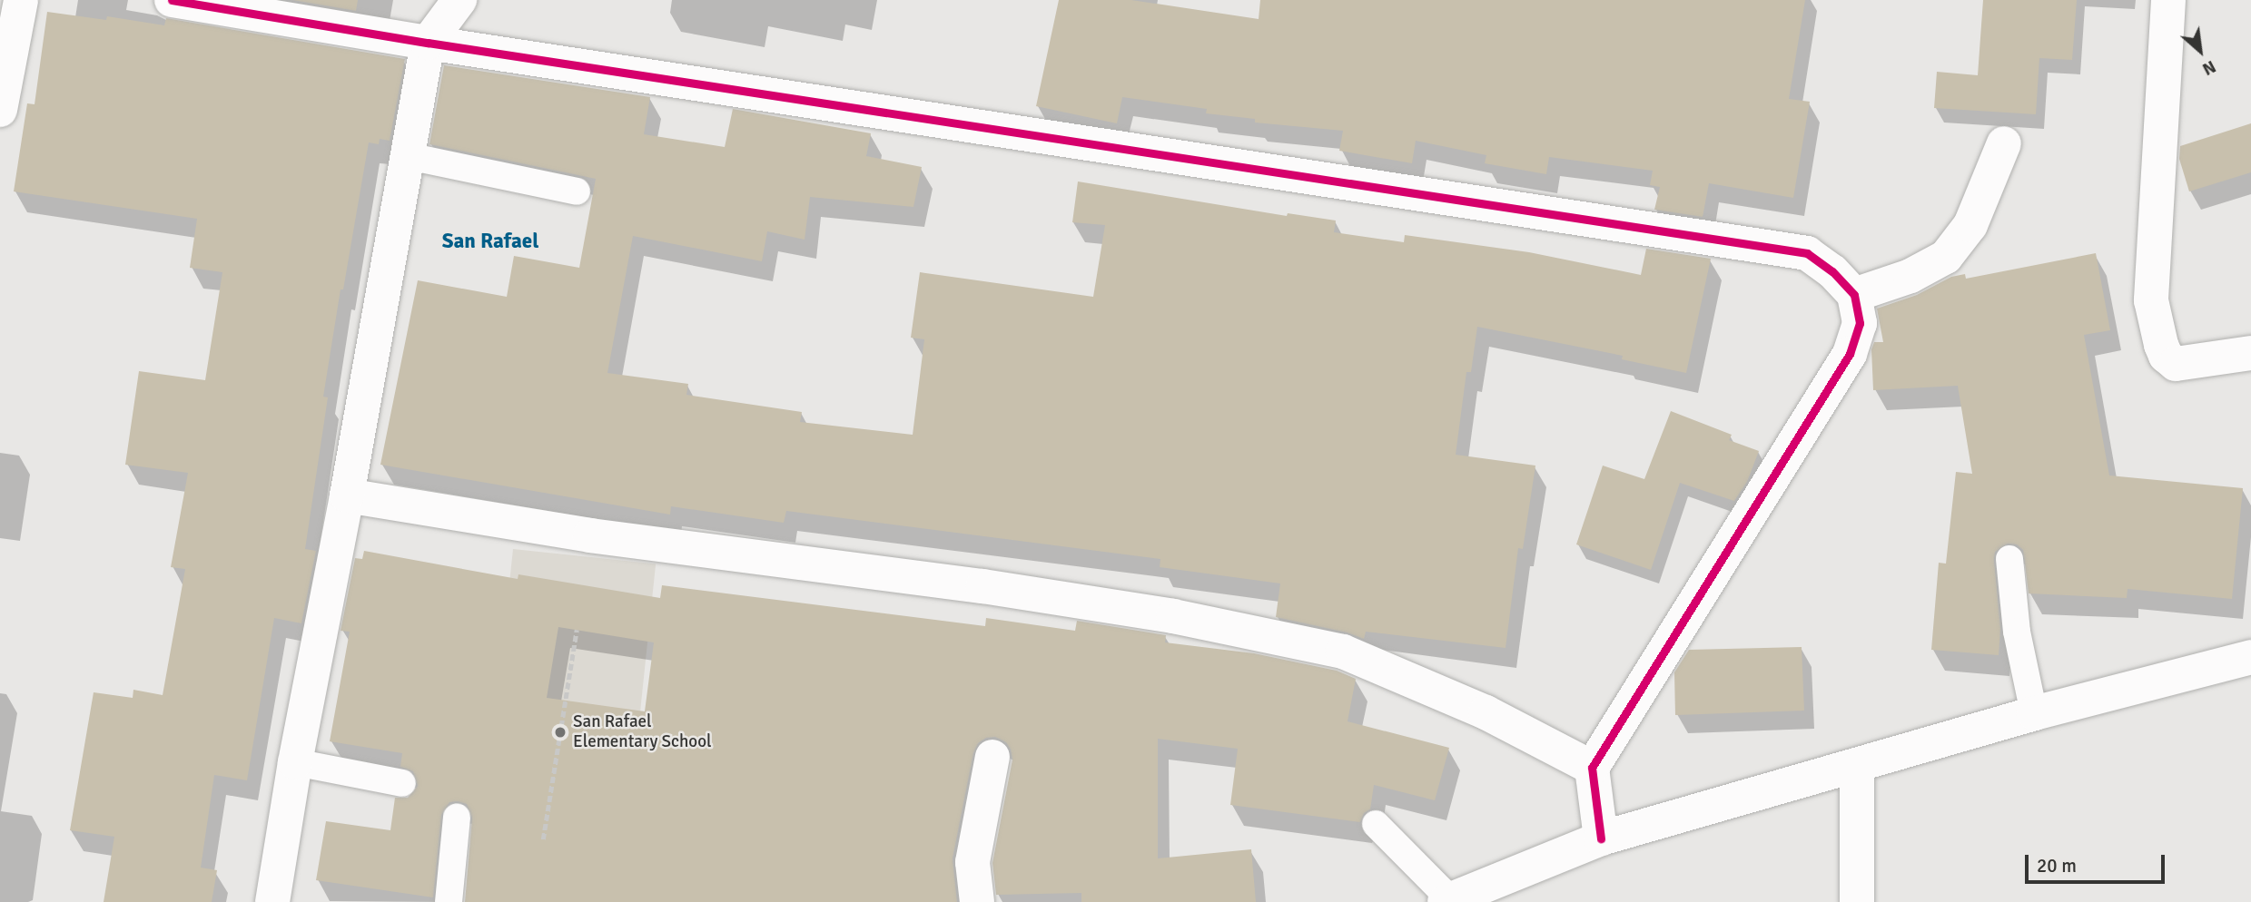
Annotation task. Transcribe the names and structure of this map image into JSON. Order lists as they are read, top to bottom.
{
  "districts": ["San Rafael"],
  "places": ["San Rafael Elementary School"],
  "scale_bar": "20 m",
  "north": "bottom right"
}
